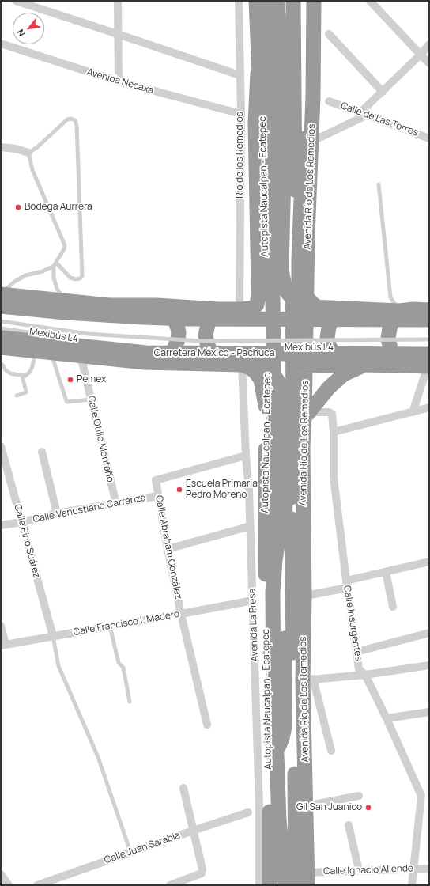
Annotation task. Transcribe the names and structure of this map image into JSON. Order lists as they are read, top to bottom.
{
  "streets": {
    "highway": ["Autopista Naucalpan - Ecatepec", "Avenida Río de Los Remedios", "Carretera México - Pachuca"],
    "street": [
      "Avenida Necaxa",
      "Calle de Las Torres",
      "Río de los Remedios",
      "Calle Otilio Montaño",
      "Calle Venustiano Carranza",
      "Calle Pino Suárez",
      "Calle Abraham González",
      "Calle Francisco I. Madero",
      "Calle Insurgentes",
      "Avenida La Presa",
      "Calle Juan Sarabia",
      "Calle Ignacio Allende"
    ],
    "lane": ["Mexibús L4"]
  },
  "crossings": [
    ["Avenida Necaxa", "Río de los Remedios"],
    ["Avenida Río de Los Remedios", "Calle Insurgentes"],
    ["Avenida Río de Los Remedios", "Calle Ignacio Allende"],
    ["Calle Otilio Montaño", "Calle Venustiano Carranza"],
    ["Calle Venustiano Carranza", "Calle Pino Suárez"],
    ["Calle Venustiano Carranza", "Calle Abraham González"],
    ["Calle Pino Suárez", "Calle Francisco I. Madero"],
    ["Calle Abraham González", "Calle Francisco I. Madero"],
    ["Calle Abraham González", "Avenida La Presa"],
    ["Calle Francisco I. Madero", "Avenida La Presa"],
    ["Calle Insurgentes", "Calle Ignacio Allende"]
  ],
  "places": [
    "Bodega Aurrera",
    "Pemex",
    "Escuela Primaria Pedro Moreno",
    "Gil San Juanico"
  ],
  "north": "bottom left"
}
